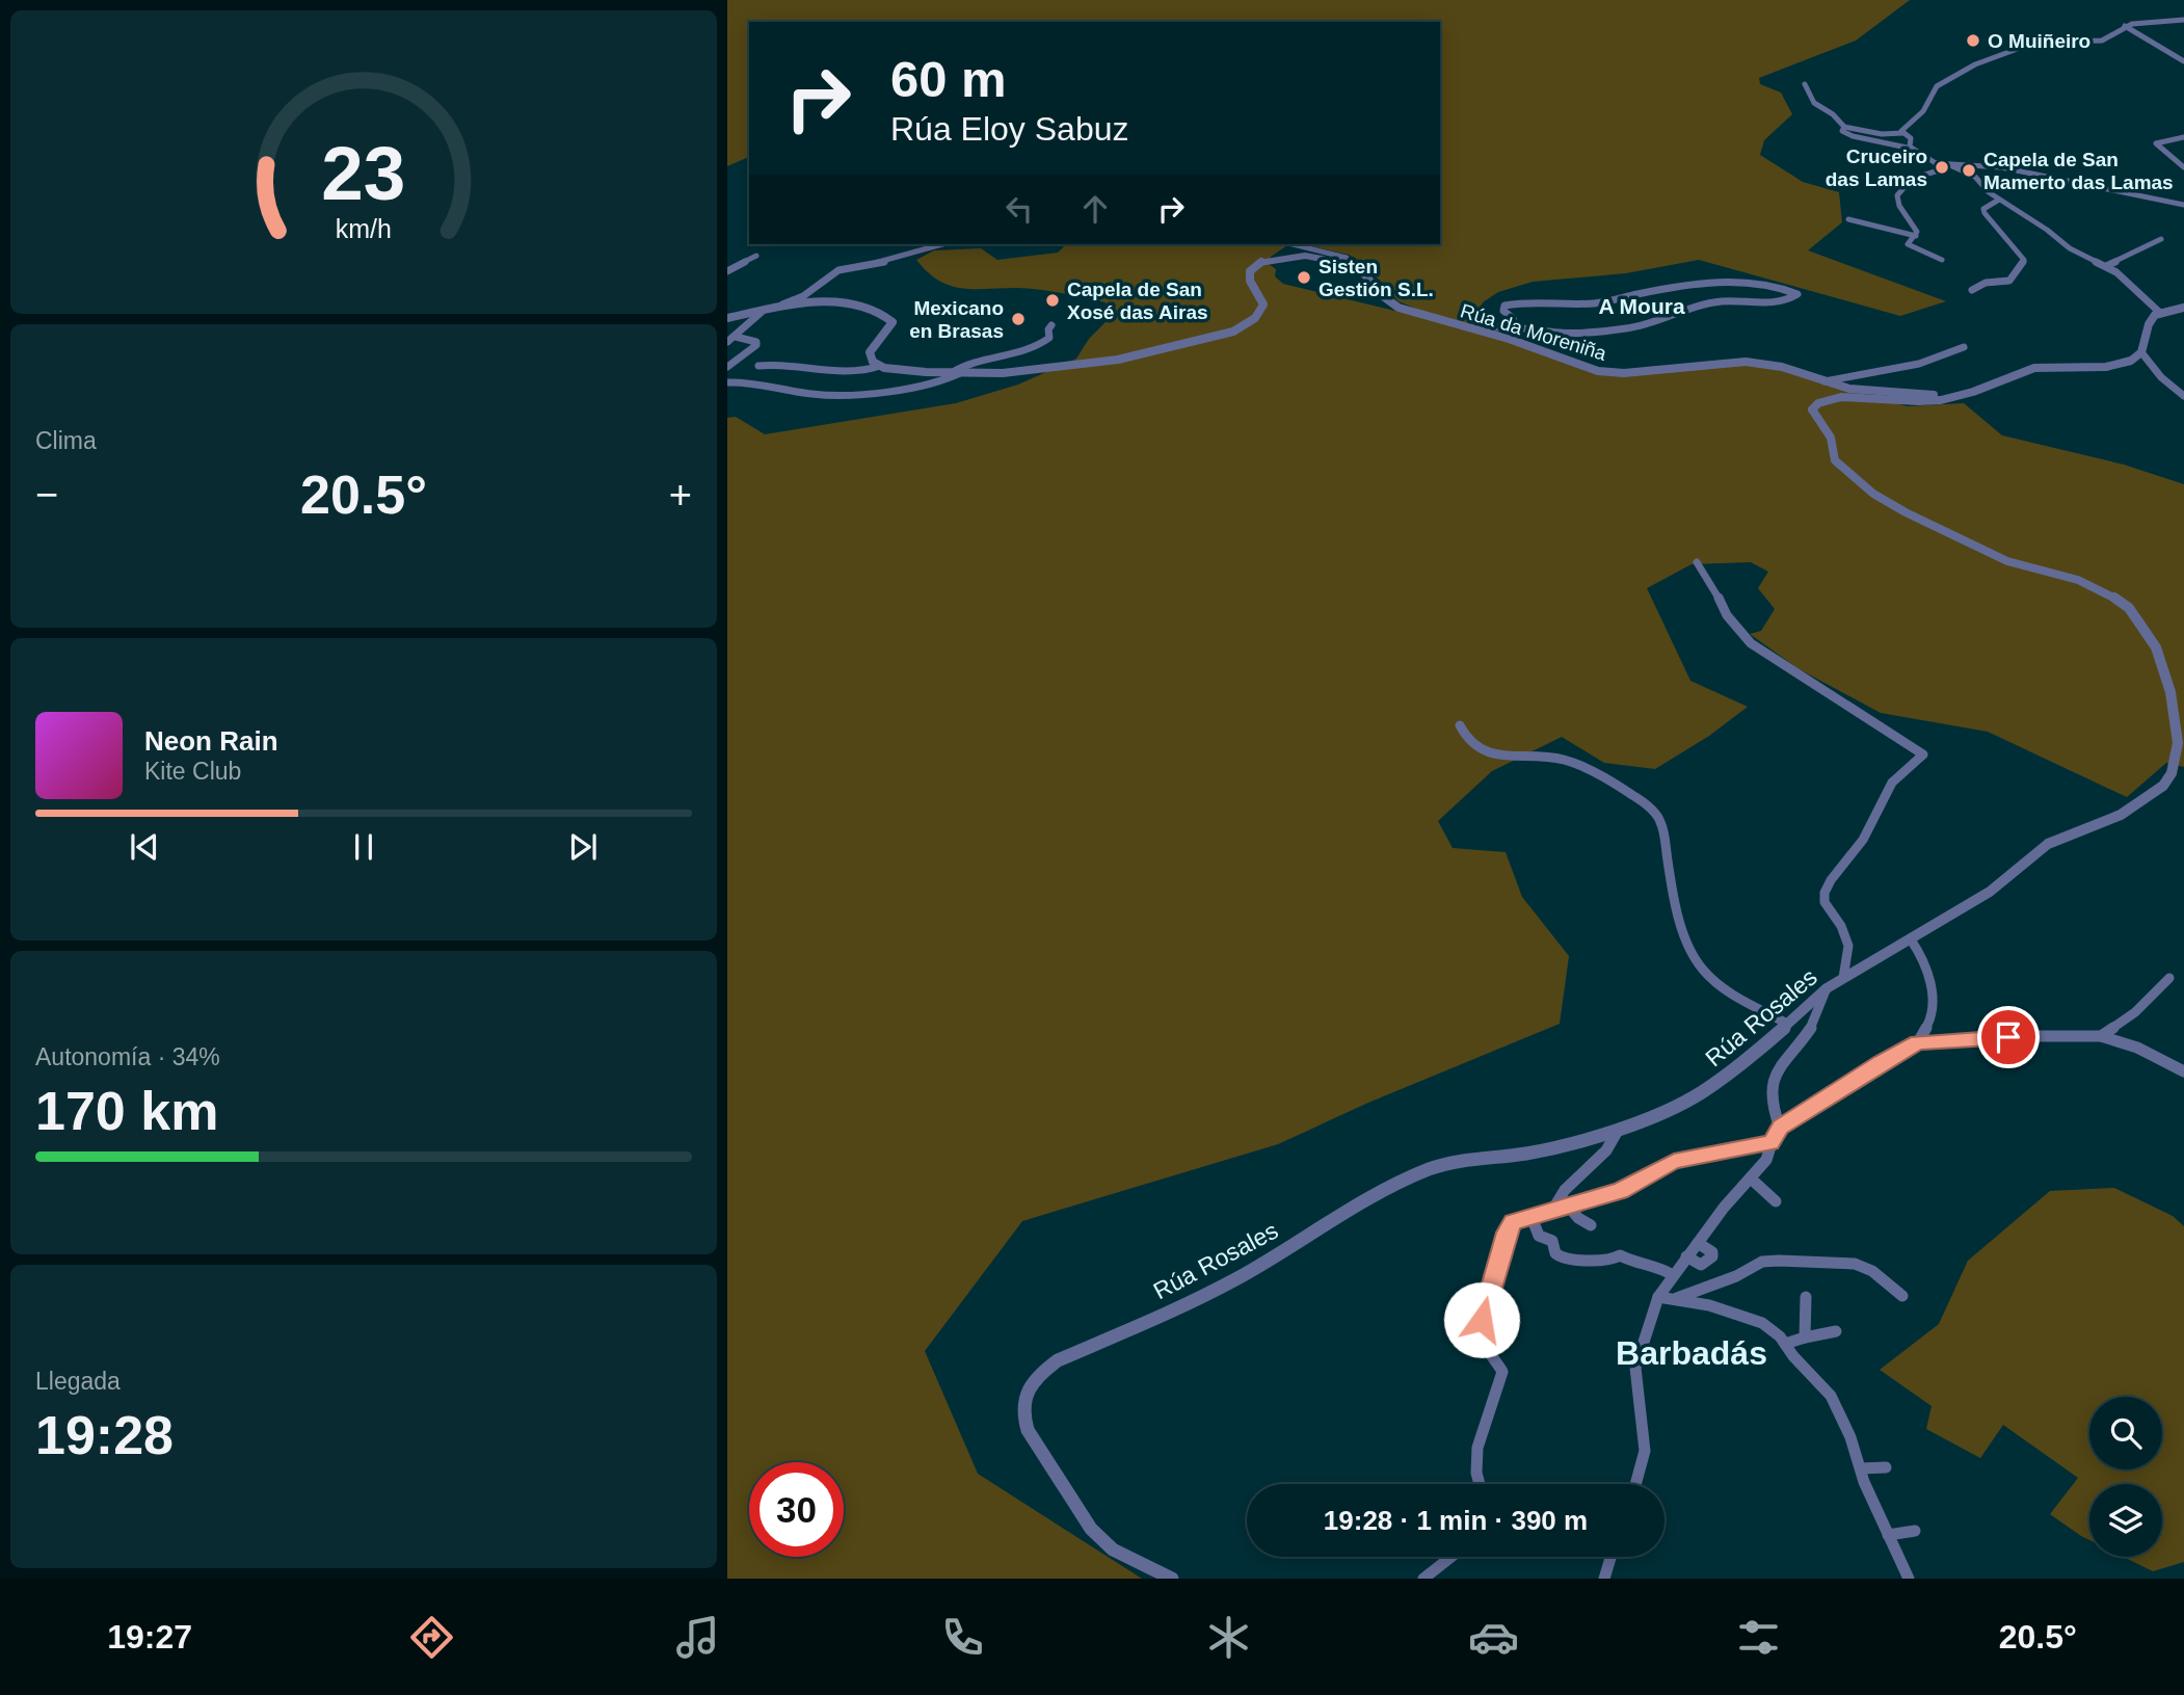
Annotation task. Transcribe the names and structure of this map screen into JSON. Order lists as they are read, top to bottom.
{
  "streets": {
    "street": ["Rúa da Moreniña", "Rúa Rosales"]
  },
  "crossings": [
    ["Rúa da Moreniña", "Rúa Rosales"]
  ],
  "districts": ["A Moura", "Barbadás"],
  "places": [
    "O Muiñeiro",
    "Cruceiro das Lamas",
    "Capela de San Mamerto das Lamas",
    "Sisten Gestión S.L.",
    "Capela de San Xosé das Airas",
    "Mexicano en Brasas"
  ],
  "page": {
    "turn": ["60 m", "Rúa Eloy Sabuz"],
    "tile": [
      "Clima",
      ["Autonomía · 34%", "170 km"],
      ["Llegada", "19:28"]
    ],
    "heat": ["−", "20.5°", "+"],
    "song": ["Neon Rain", "Kite Club"],
    "limit": "30",
    "trip": "19:28 · 1 min · 390 m",
    "tabs": ["19:27", "20.5°"],
    "gauge": ["23", "km/h"]
  }
}
